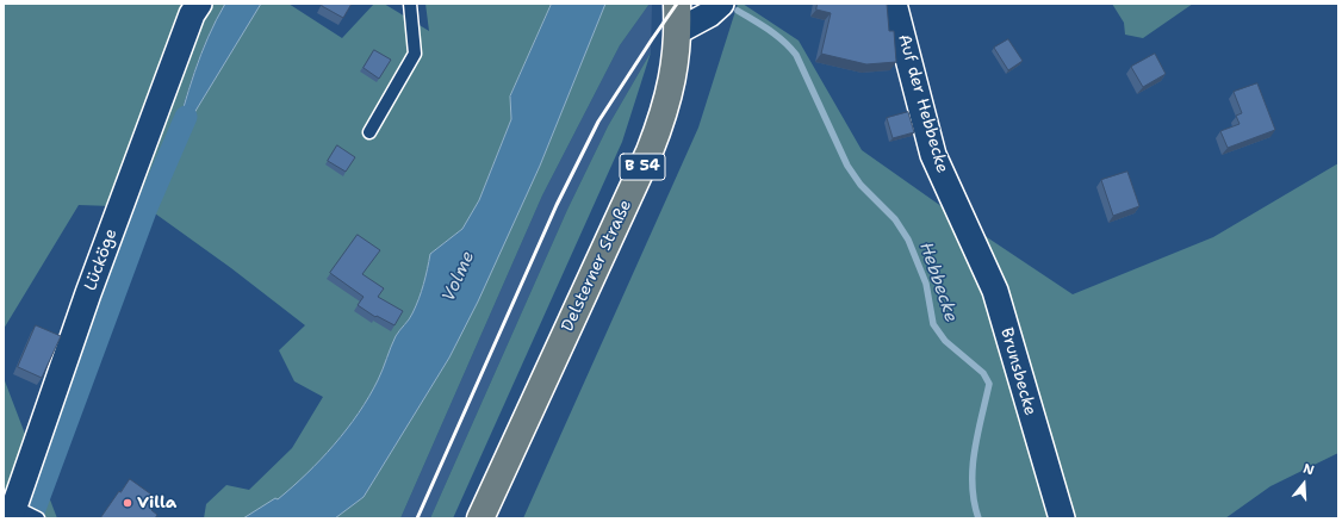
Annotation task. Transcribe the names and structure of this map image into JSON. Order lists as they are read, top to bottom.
{
  "streets": {
    "main road": ["B 54", "Delsterner Straße"],
    "street": ["Auf der Hebbecke", "Lücköge", "Brunsbecke"]
  },
  "crossings": [
    ["Auf der Hebbecke", "Brunsbecke"]
  ],
  "water": ["Volme", "Hebbecke"],
  "places": ["Villa"],
  "north": "top"
}
